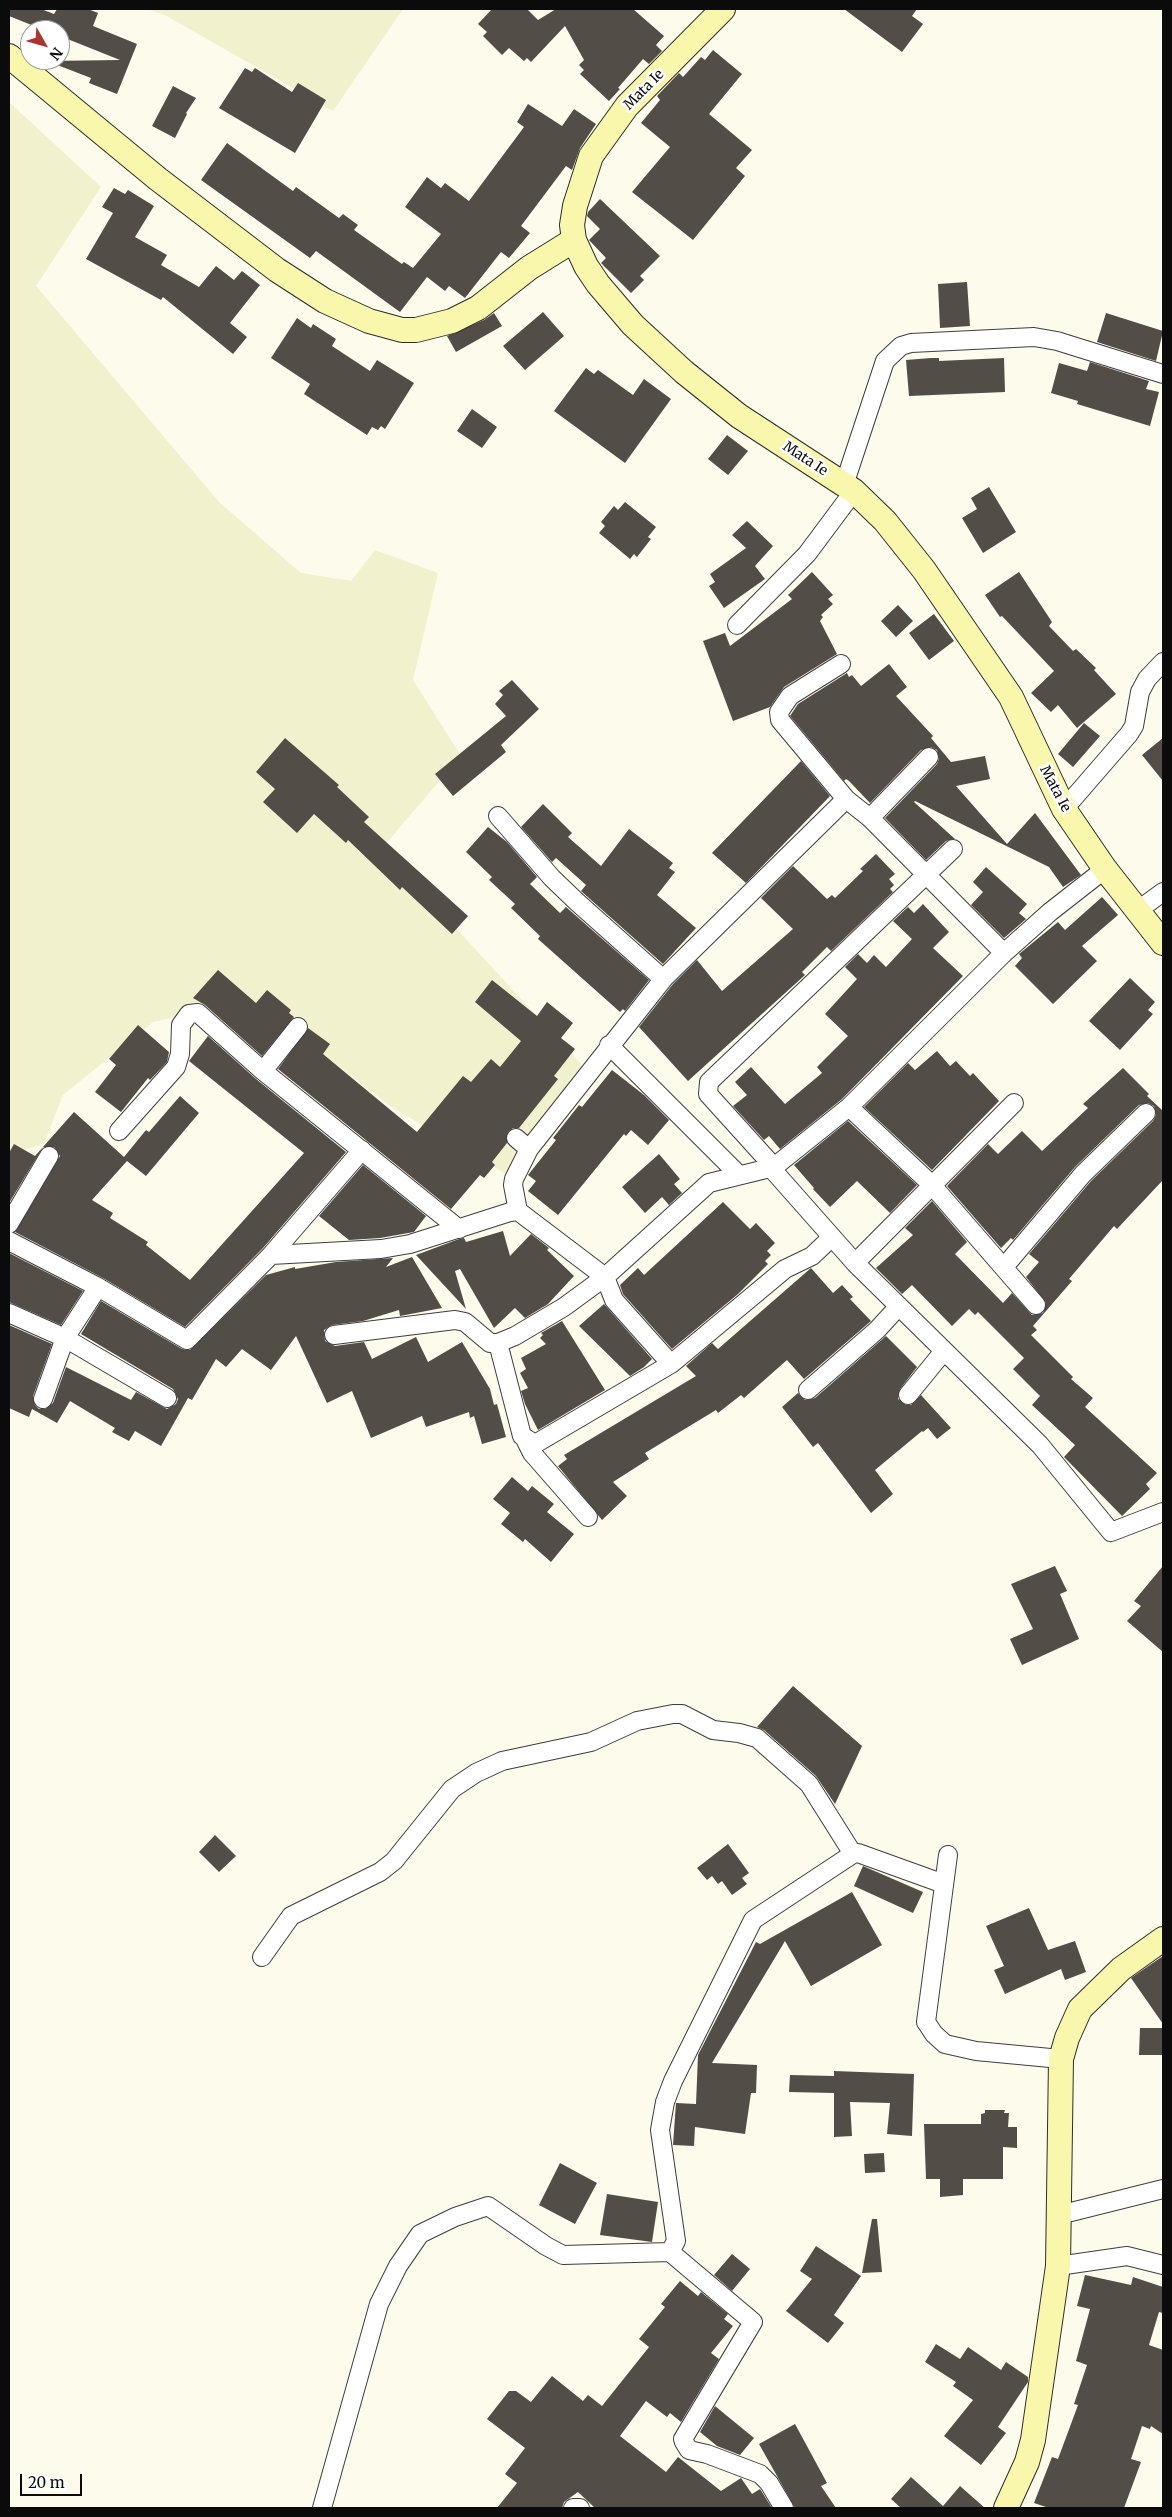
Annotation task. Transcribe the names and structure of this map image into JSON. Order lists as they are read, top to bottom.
{
  "streets": {
    "street": ["Mata Ie"]
  },
  "scale_bar": "20 m",
  "north": "bottom right"
}
